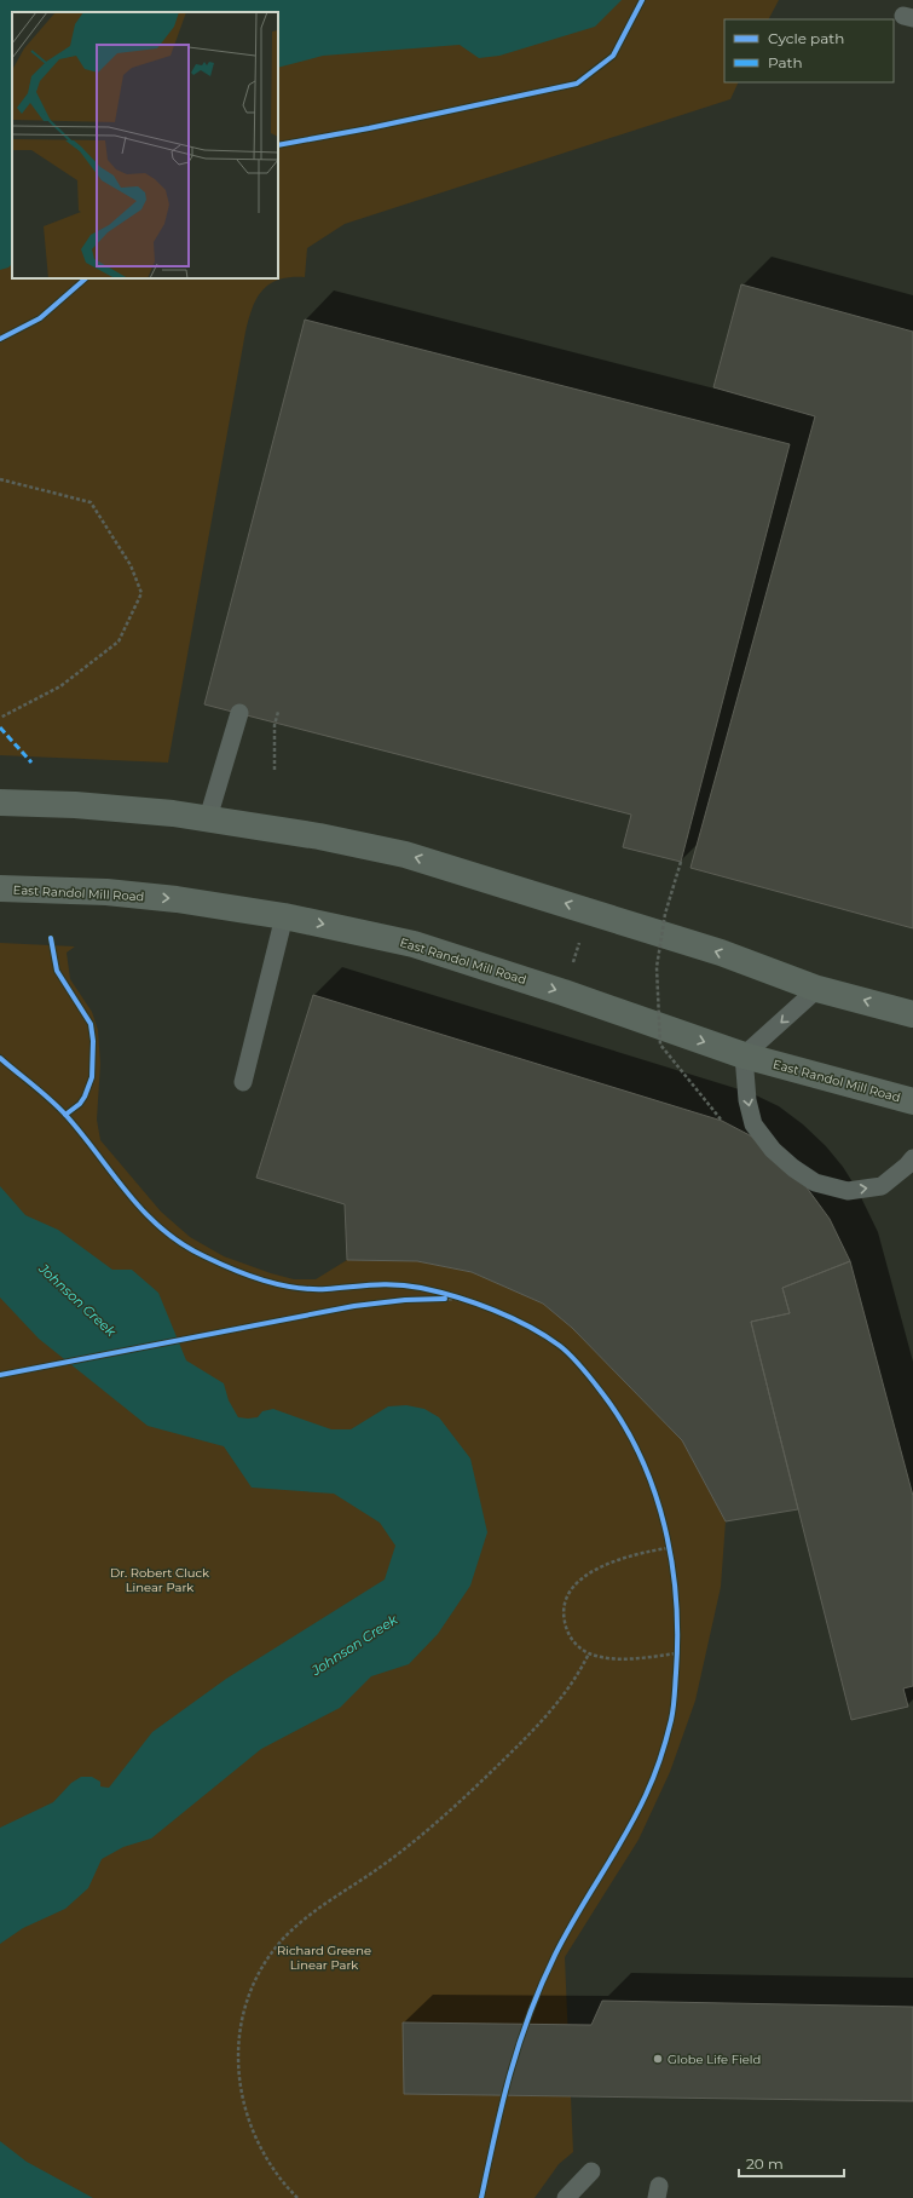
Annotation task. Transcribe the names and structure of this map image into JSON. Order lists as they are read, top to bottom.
{
  "streets": {
    "main road": ["East Randol Mill Road"]
  },
  "water": ["Johnson Creek"],
  "parks": ["Dr. Robert Cluck Linear Park", "Richard Greene Linear Park"],
  "places": ["Globe Life Field"],
  "legend": ["Cycle path", "Path"],
  "scale_bar": "20 m"
}
